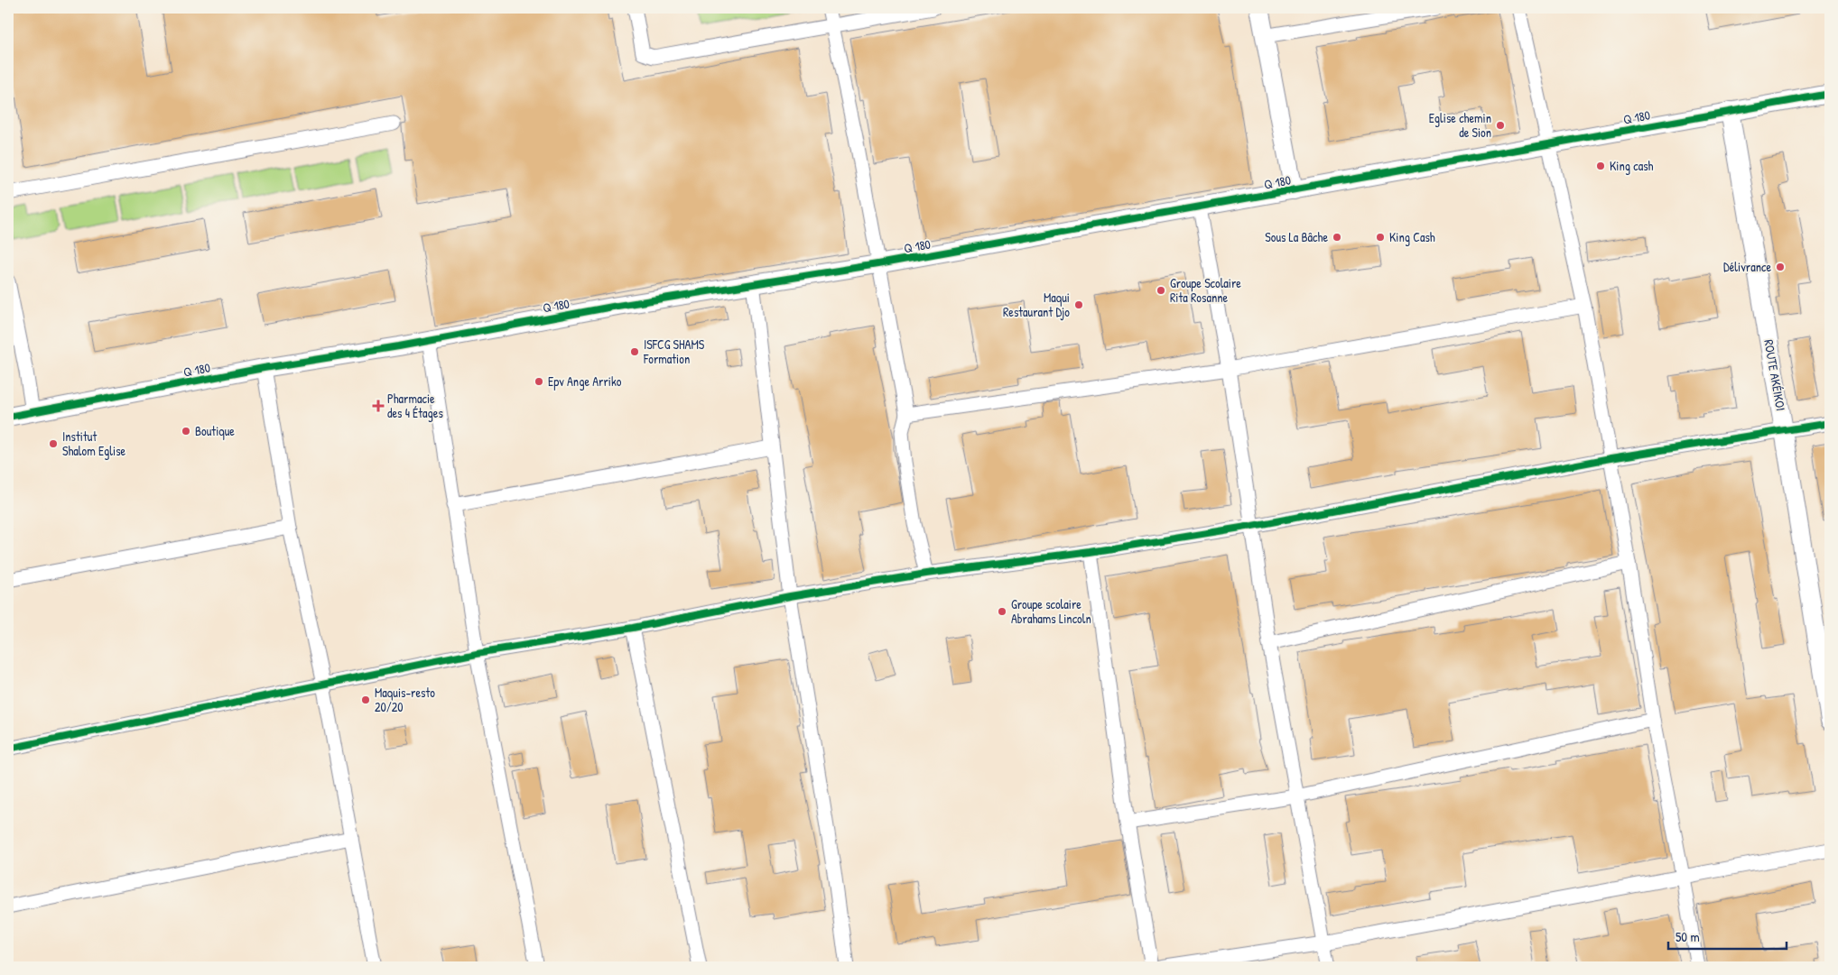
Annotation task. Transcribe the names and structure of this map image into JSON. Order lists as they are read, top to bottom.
{
  "streets": {
    "street": ["Q 180", "ROUTE AKÉIKOI"]
  },
  "crossings": [
    ["Q 180", "ROUTE AKÉIKOI"]
  ],
  "places": {
    "other": [
      "Eglise chemin de Sion",
      "King cash",
      "Sous La Bâche",
      "King Cash",
      "Délivrance",
      "Groupe Scolaire Rita Rosanne",
      "Maqui Restaurant Djo",
      "ISFCG SHAMS Formation",
      "Epv Ange Arriko",
      "Boutique",
      "Institut Shalom Eglise",
      "Groupe scolaire Abrahams Lincoln",
      "Maquis-resto 20/20"
    ],
    "health": ["Pharmacie des 4 Étages"]
  },
  "scale_bar": "50 m"
}
